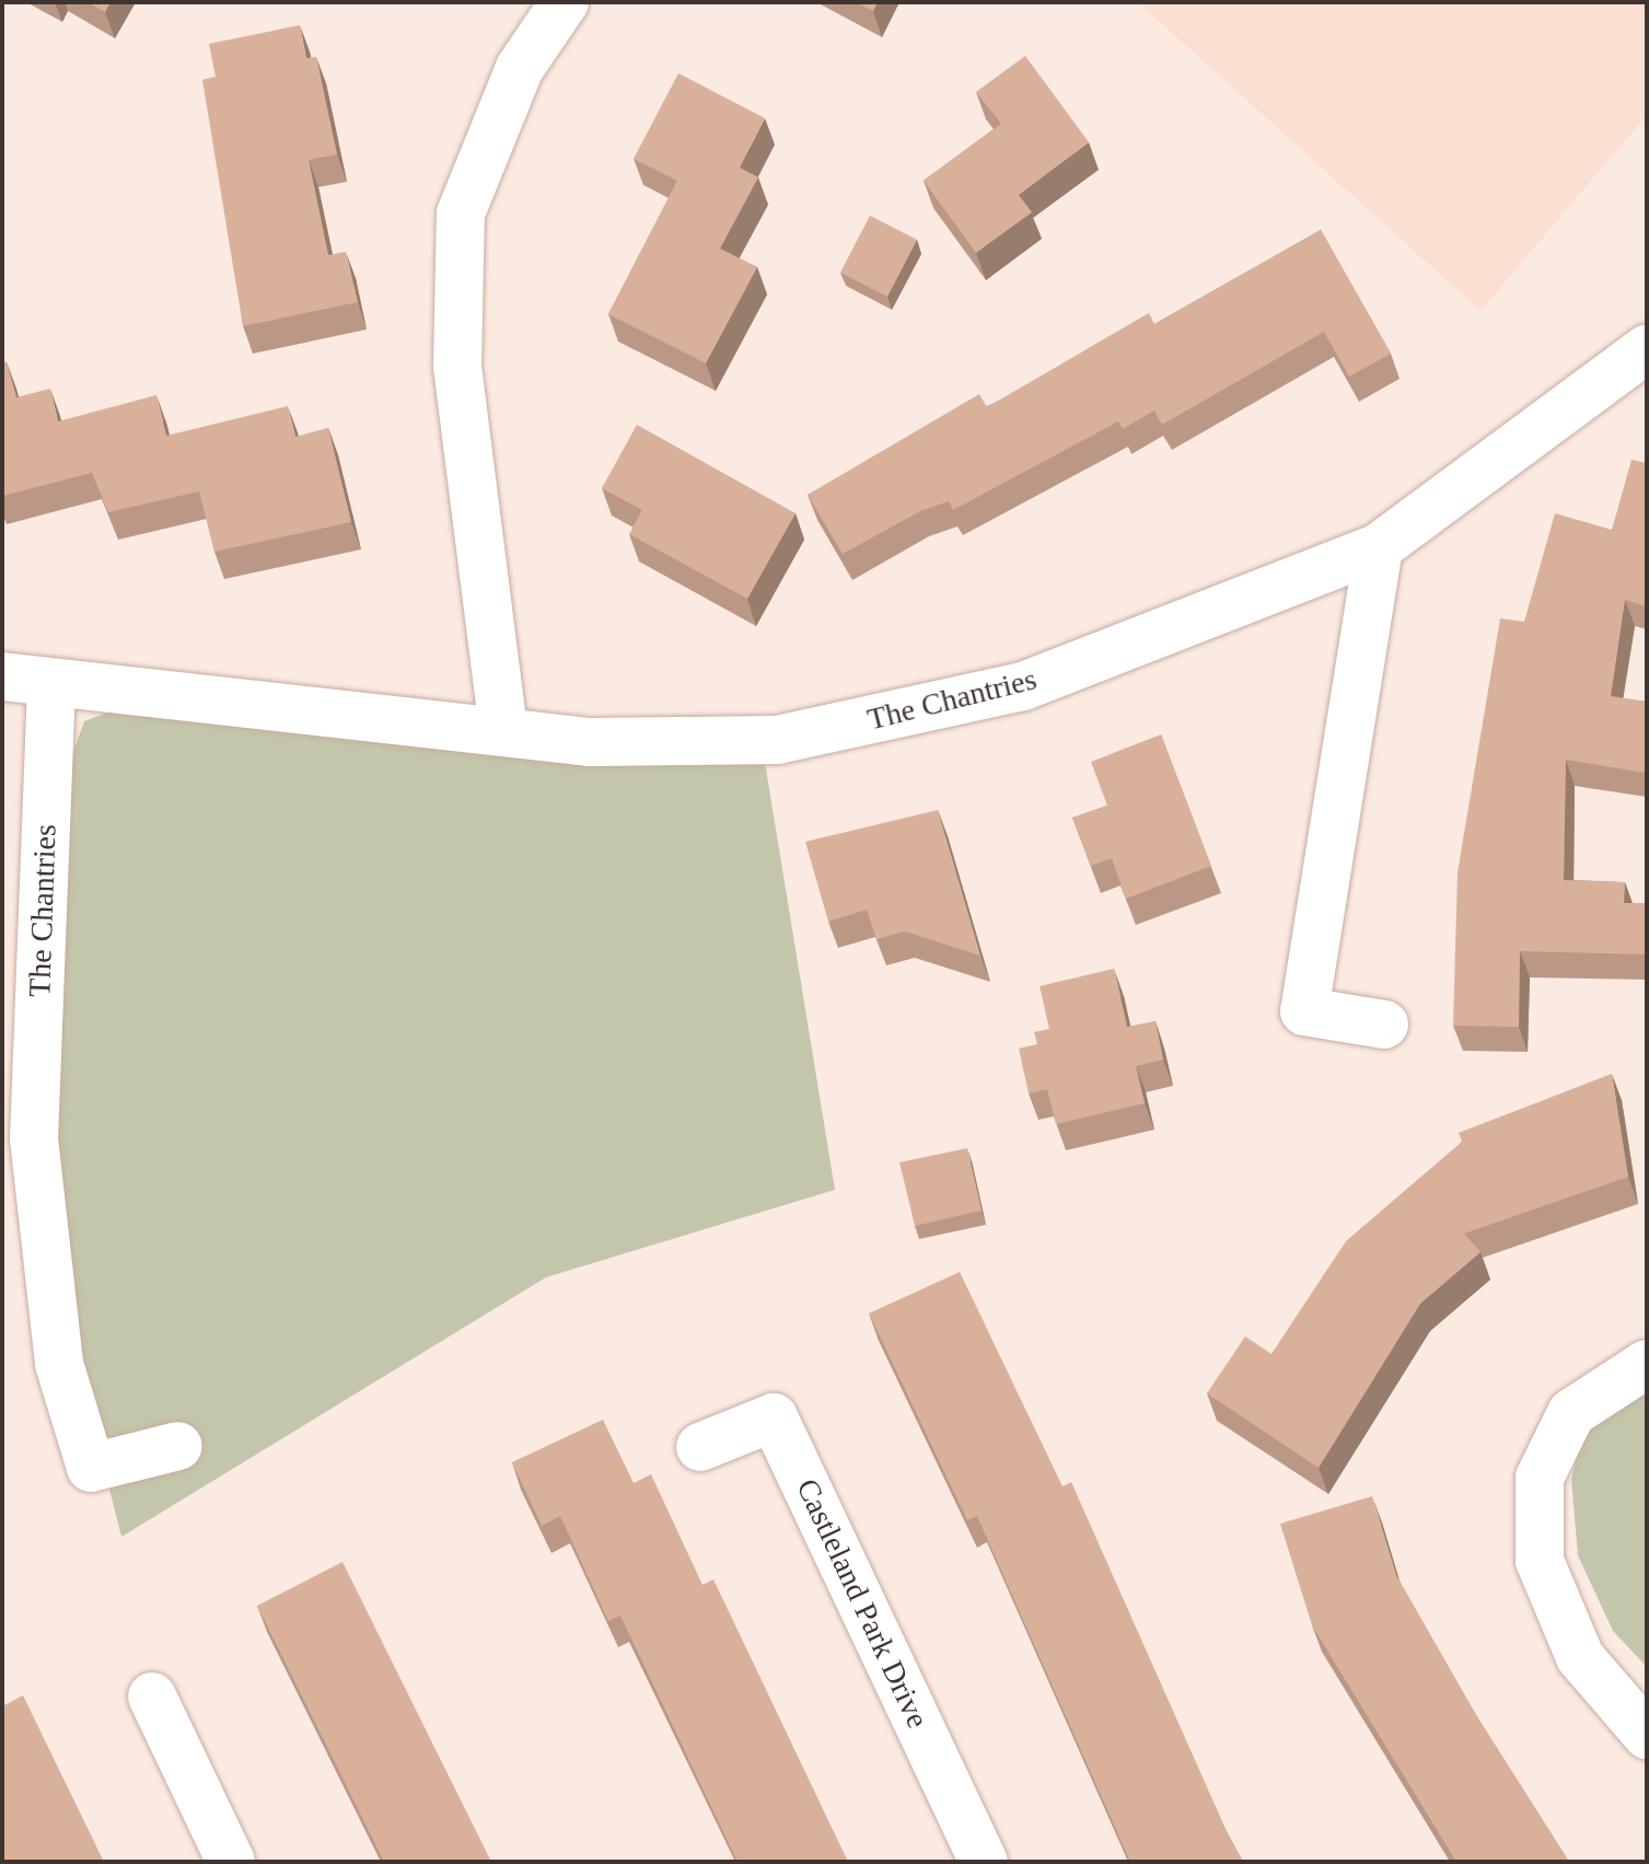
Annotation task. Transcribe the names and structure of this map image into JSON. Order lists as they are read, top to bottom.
{
  "streets": {
    "street": ["The Chantries", "Castleland Park Drive"]
  }
}
